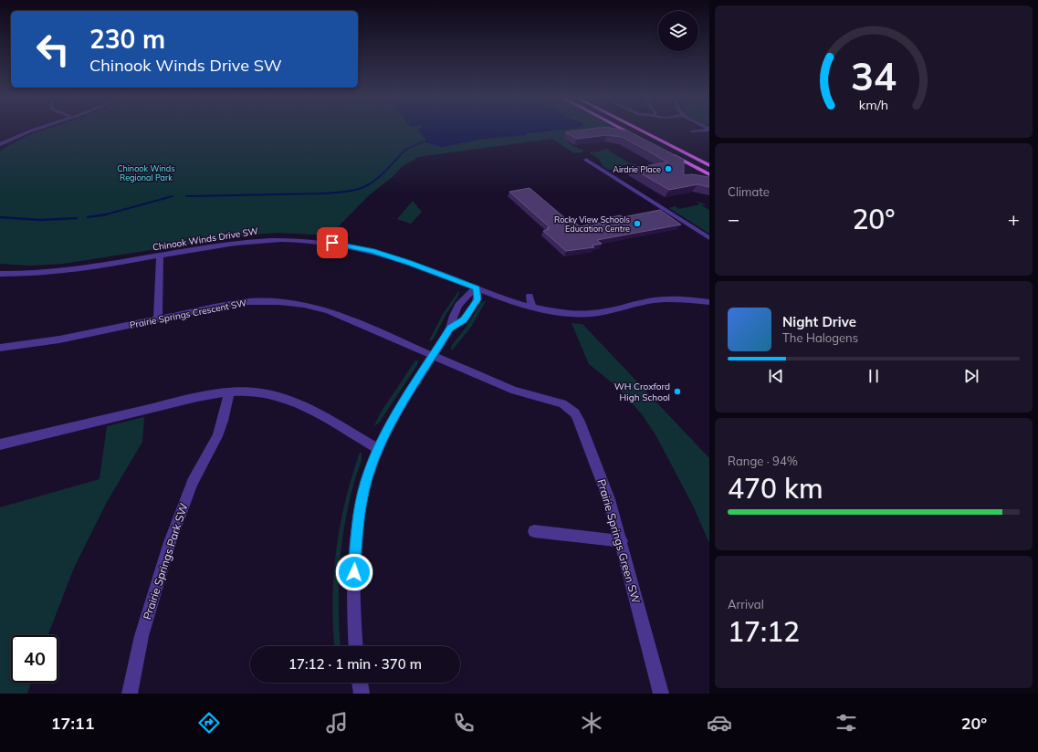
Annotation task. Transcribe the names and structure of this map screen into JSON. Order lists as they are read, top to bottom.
{
  "streets": {
    "street": [
      "Chinook Winds Drive SW",
      "Prairie Springs Crescent SW",
      "Prairie Springs Green SW",
      "Prairie Springs Park SW"
    ]
  },
  "crossings": [
    ["Prairie Springs Crescent SW", "Prairie Springs Green SW"]
  ],
  "parks": ["Chinook Winds Regional Park"],
  "places": ["Airdrie Place", "Rocky View Schools Education Centre", "WH Croxford High School"],
  "page": {
    "turn": ["230 m", "Chinook Winds Drive SW"],
    "tile": [
      "Climate",
      ["Range · 94%", "470 km"],
      ["Arrival", "17:12"]
    ],
    "heat": ["−", "20°", "+"],
    "song": ["Night Drive", "The Halogens"],
    "limit": "40",
    "trip": "17:12 · 1 min · 370 m",
    "tabs": ["17:11", "20°"],
    "gauge": ["34", "km/h"]
  }
}
